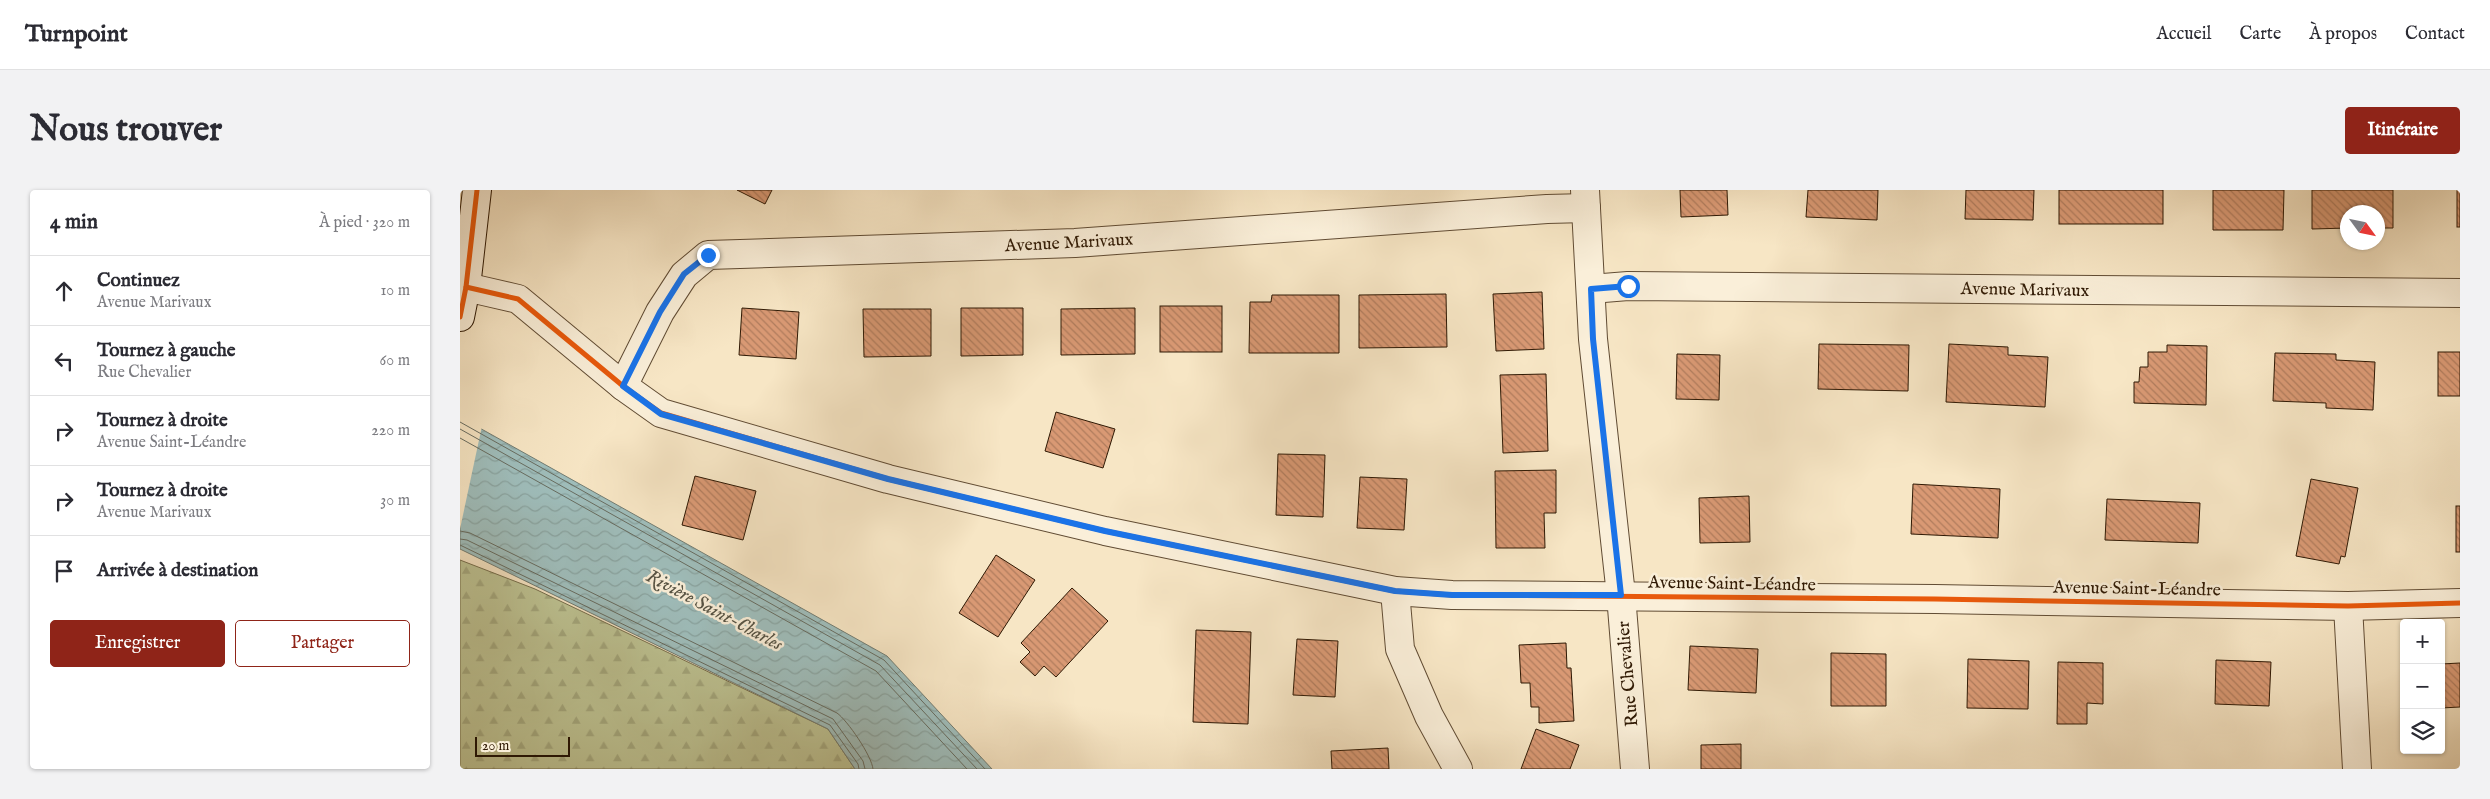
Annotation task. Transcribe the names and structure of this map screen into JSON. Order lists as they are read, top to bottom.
{
  "streets": {
    "street": ["Avenue Marivaux", "Avenue Saint-Léandre", "Rue Chevalier"]
  },
  "crossings": [
    ["Avenue Marivaux", "Avenue Saint-Léandre"],
    ["Avenue Marivaux", "Rue Chevalier"],
    ["Avenue Saint-Léandre", "Rue Chevalier"]
  ],
  "water": ["Rivière Saint-Charles"],
  "scale_bar": "20 m",
  "north": "bottom right",
  "page": {
    "header": "Turnpoint",
    "nav": [
      "Accueil",
      "Carte",
      "À propos",
      "Contact"
    ],
    "buttons": [
      "Itinéraire",
      ["Enregistrer", "Partager"]
    ],
    "title": "Nous trouver",
    "heading": ["4 min", "À pied · 320 m"],
    "list": [
      ["Continuez", "Avenue Marivaux", "10 m"],
      ["Tournez à gauche", "Rue Chevalier", "60 m"],
      ["Tournez à droite", "Avenue Saint-Léandre", "220 m"],
      ["Tournez à droite", "Avenue Marivaux", "30 m"],
      "Arrivée à destination"
    ],
    "map_buttons": ["+", "−"],
    "scale": "20 m"
  }
}
